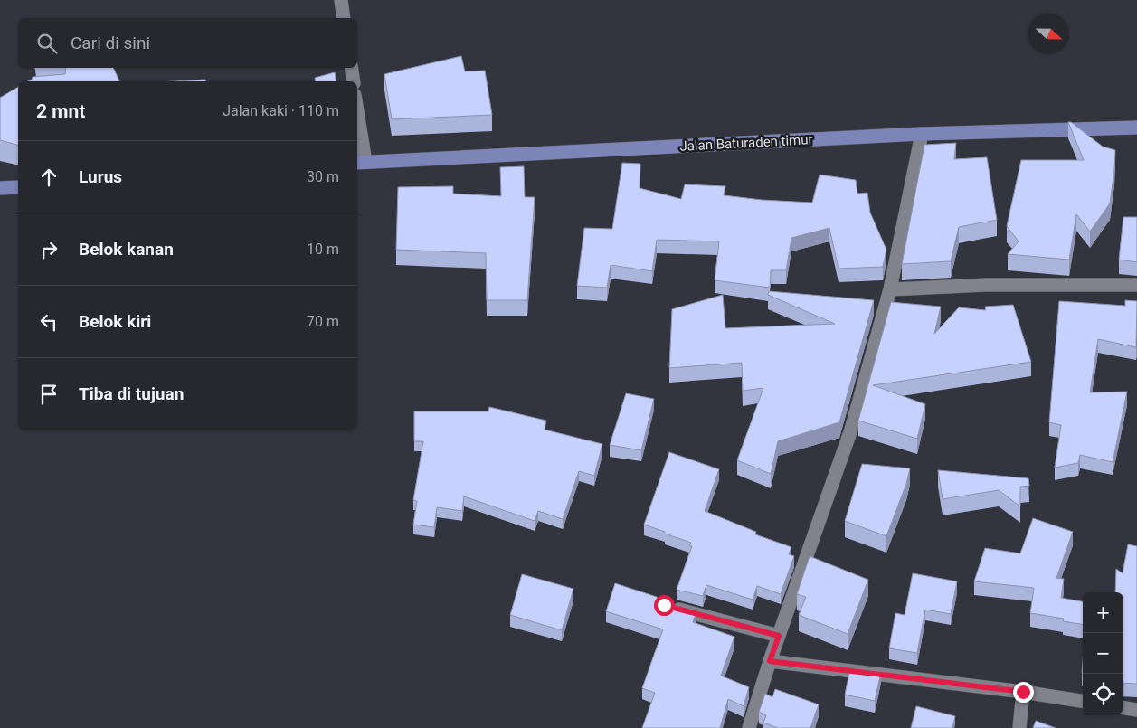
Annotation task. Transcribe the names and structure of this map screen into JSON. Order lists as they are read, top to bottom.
{
  "streets": {
    "main road": ["Jalan Baturaden timur"]
  },
  "north": "right",
  "page": {
    "search": "Cari di sini",
    "heading": ["2 mnt", "Jalan kaki · 110 m"],
    "list": [
      ["Lurus", "30 m"],
      ["Belok kanan", "10 m"],
      ["Belok kiri", "70 m"],
      "Tiba di tujuan"
    ],
    "map_buttons": ["+", "−"]
  }
}
